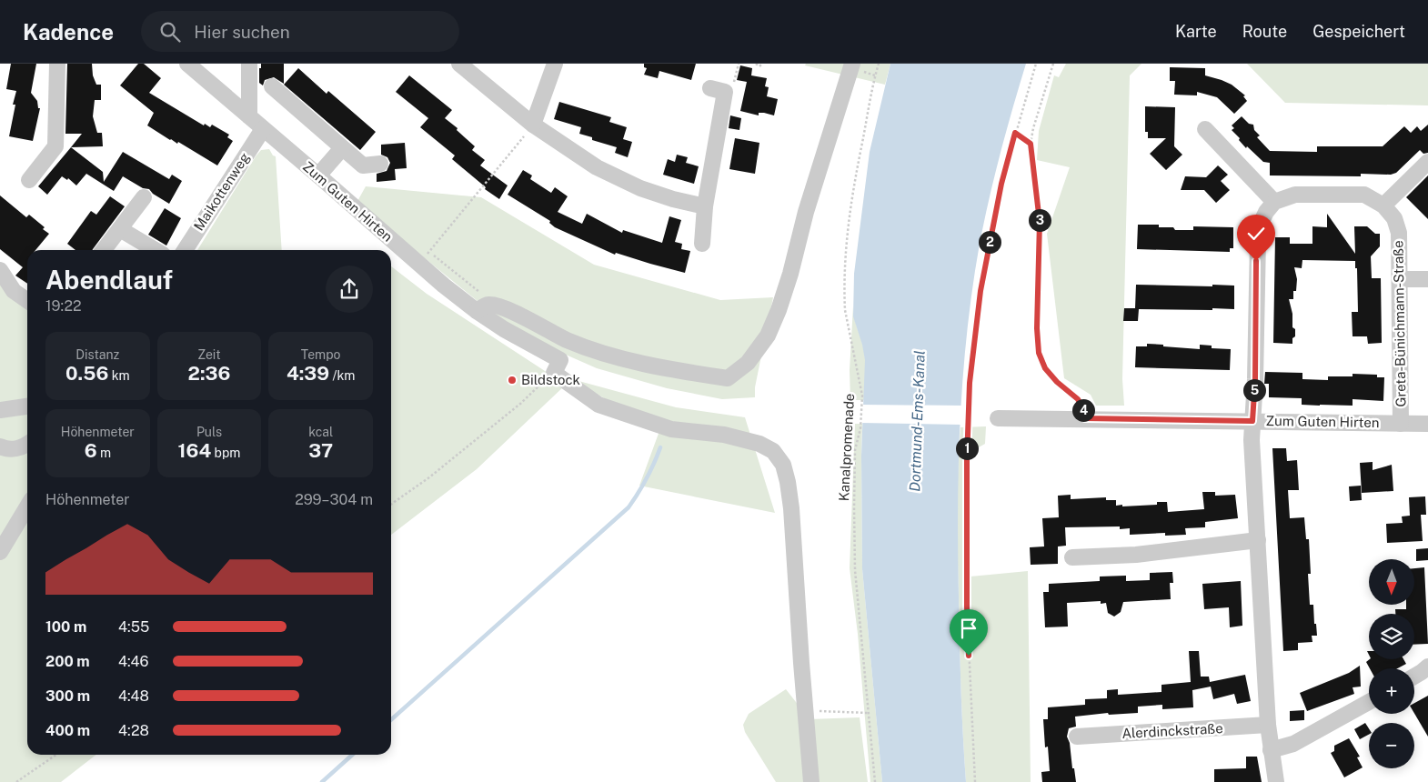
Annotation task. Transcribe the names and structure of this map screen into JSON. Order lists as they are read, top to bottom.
{
  "streets": {
    "street": [
      "Maikottenweg",
      "Zum Guten Hirten",
      "Greta-Bünichmann-Straße",
      "Alerdinckstraße"
    ],
    "path": ["Kanalpromenade"]
  },
  "crossings": [
    ["Maikottenweg", "Zum Guten Hirten"],
    ["Zum Guten Hirten", "Greta-Bünichmann-Straße"]
  ],
  "water": ["Dortmund-Ems-Kanal"],
  "places": ["Bildstock"],
  "north": "bottom",
  "page": {
    "header": "Kadence",
    "search": "Hier suchen",
    "nav": ["Karte", "Route", "Gespeichert"],
    "pins": [
      "3",
      "2",
      "5",
      "4",
      "1"
    ],
    "heading": ["Abendlauf", "19:22"],
    "stats": [
      ["Distanz", "0.56 km"],
      ["Zeit", "2:36"],
      ["Tempo", "4:39 /km"],
      ["Höhenmeter", "6 m"],
      ["Puls", "164 bpm"],
      ["kcal", "37"]
    ],
    "chart": ["Höhenmeter", "299–304 m"],
    "map_buttons": ["+", "−"],
    "list": [
      {
        "name": "100 m",
        "note": "4:55"
      },
      {
        "name": "200 m",
        "note": "4:46"
      },
      {
        "name": "300 m",
        "note": "4:48"
      },
      {
        "name": "400 m",
        "note": "4:28"
      }
    ]
  }
}
